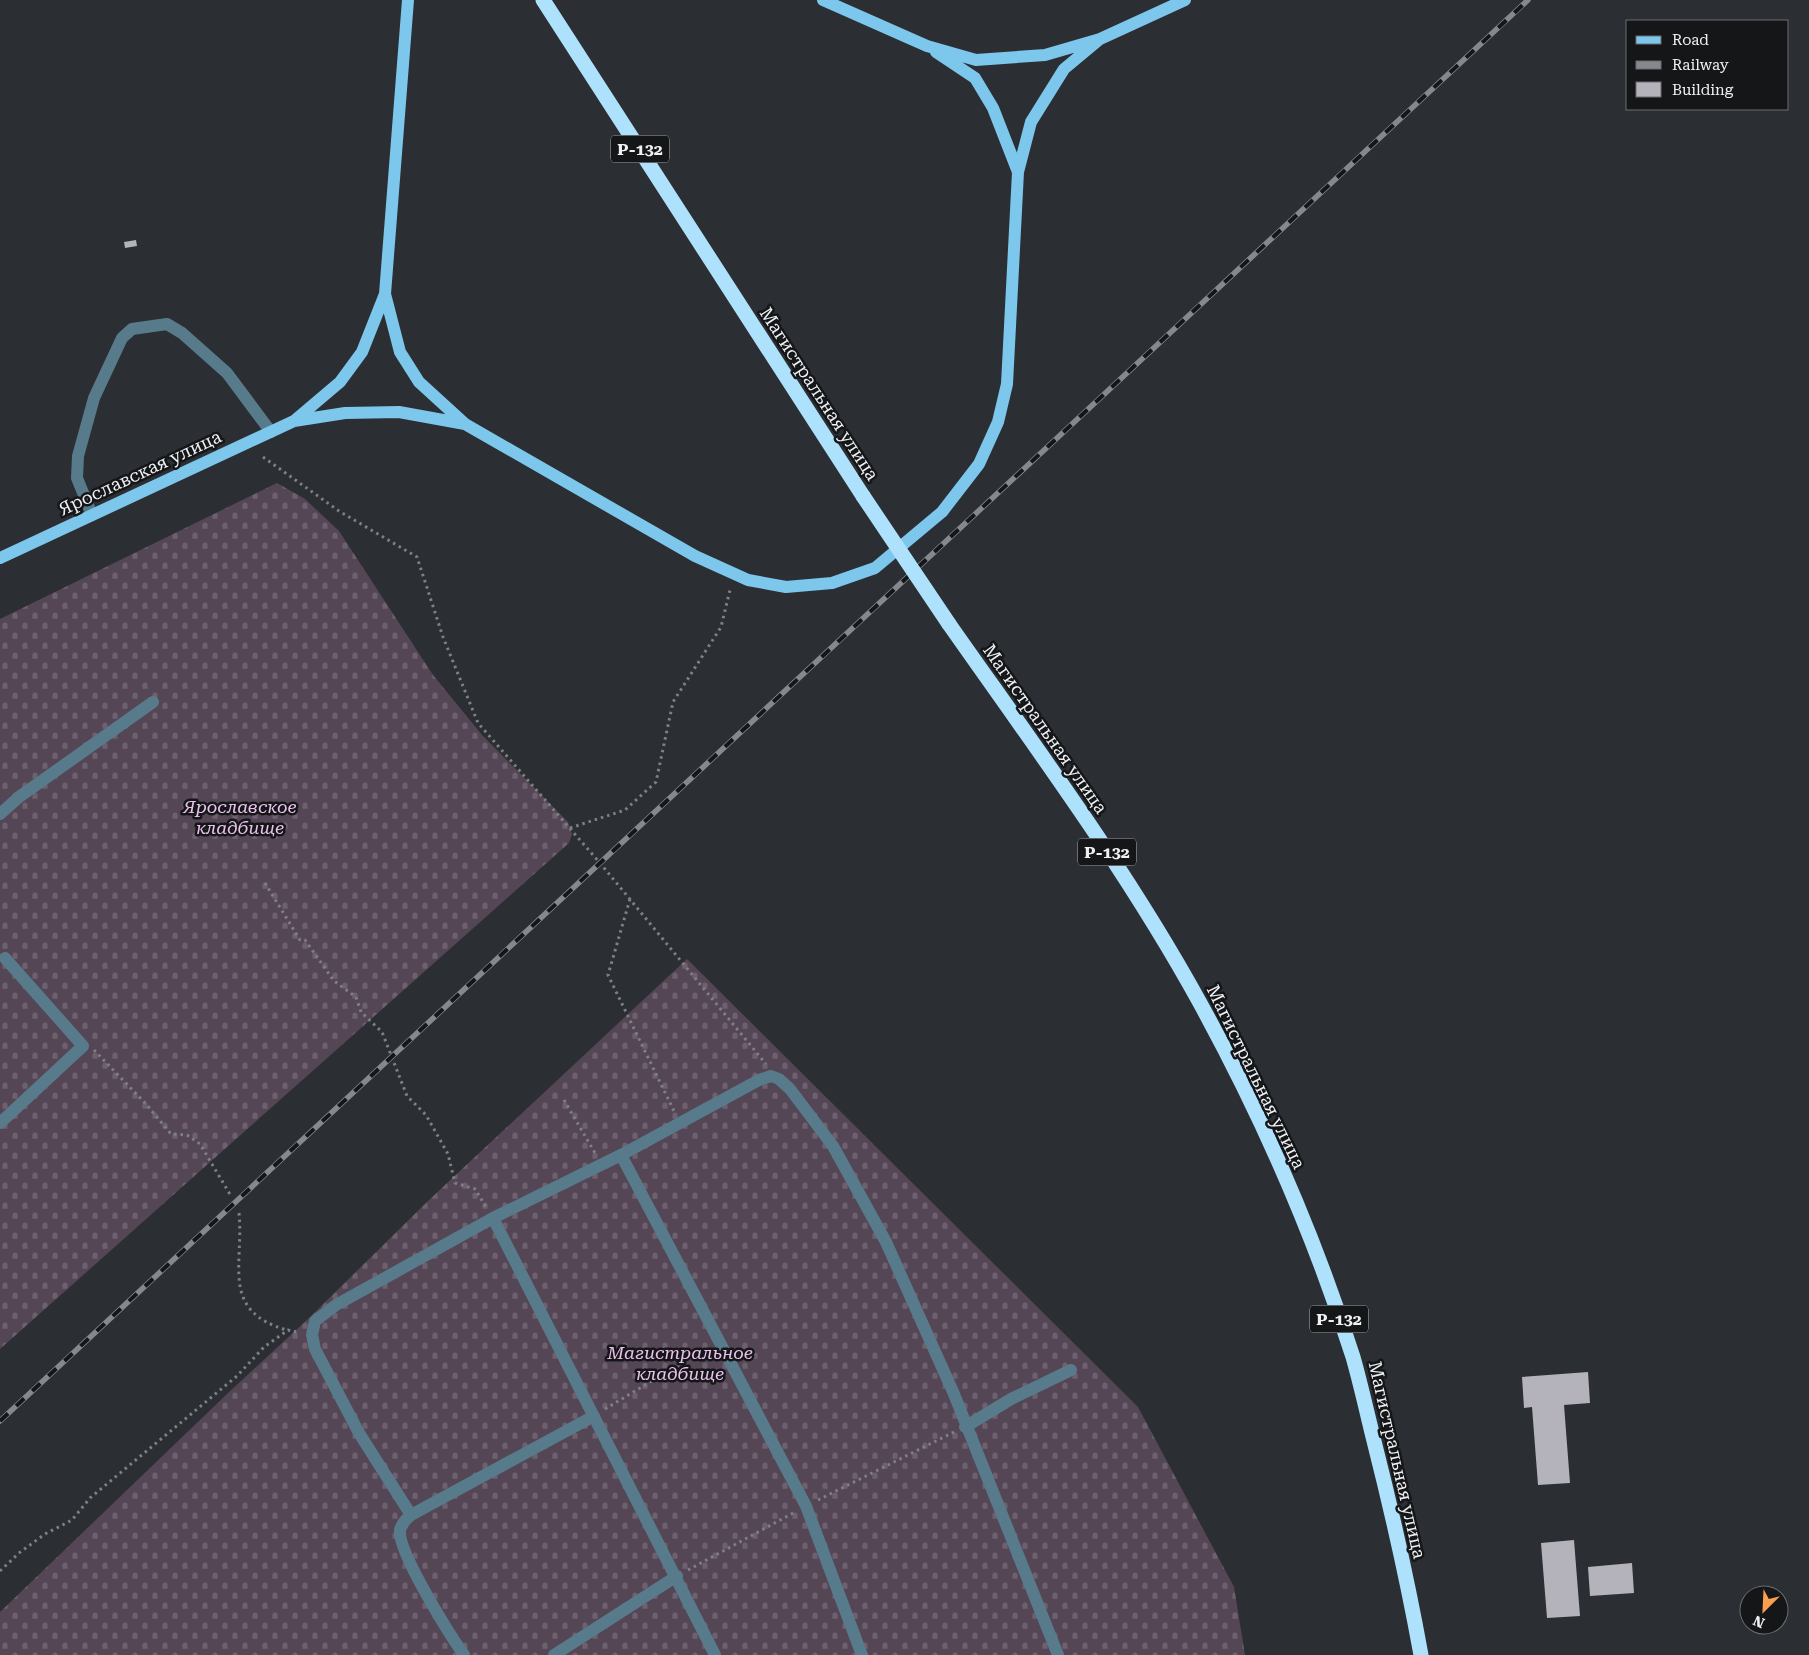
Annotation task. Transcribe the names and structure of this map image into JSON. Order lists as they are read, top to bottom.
{
  "streets": {
    "highway": ["Р-132", "Магистральная улица"],
    "main road": ["Ярославская улица"]
  },
  "parks": ["Ярославское кладбище", "Магистральное кладбище"],
  "legend": ["Road", "Railway", "Building"],
  "north": "bottom left"
}
